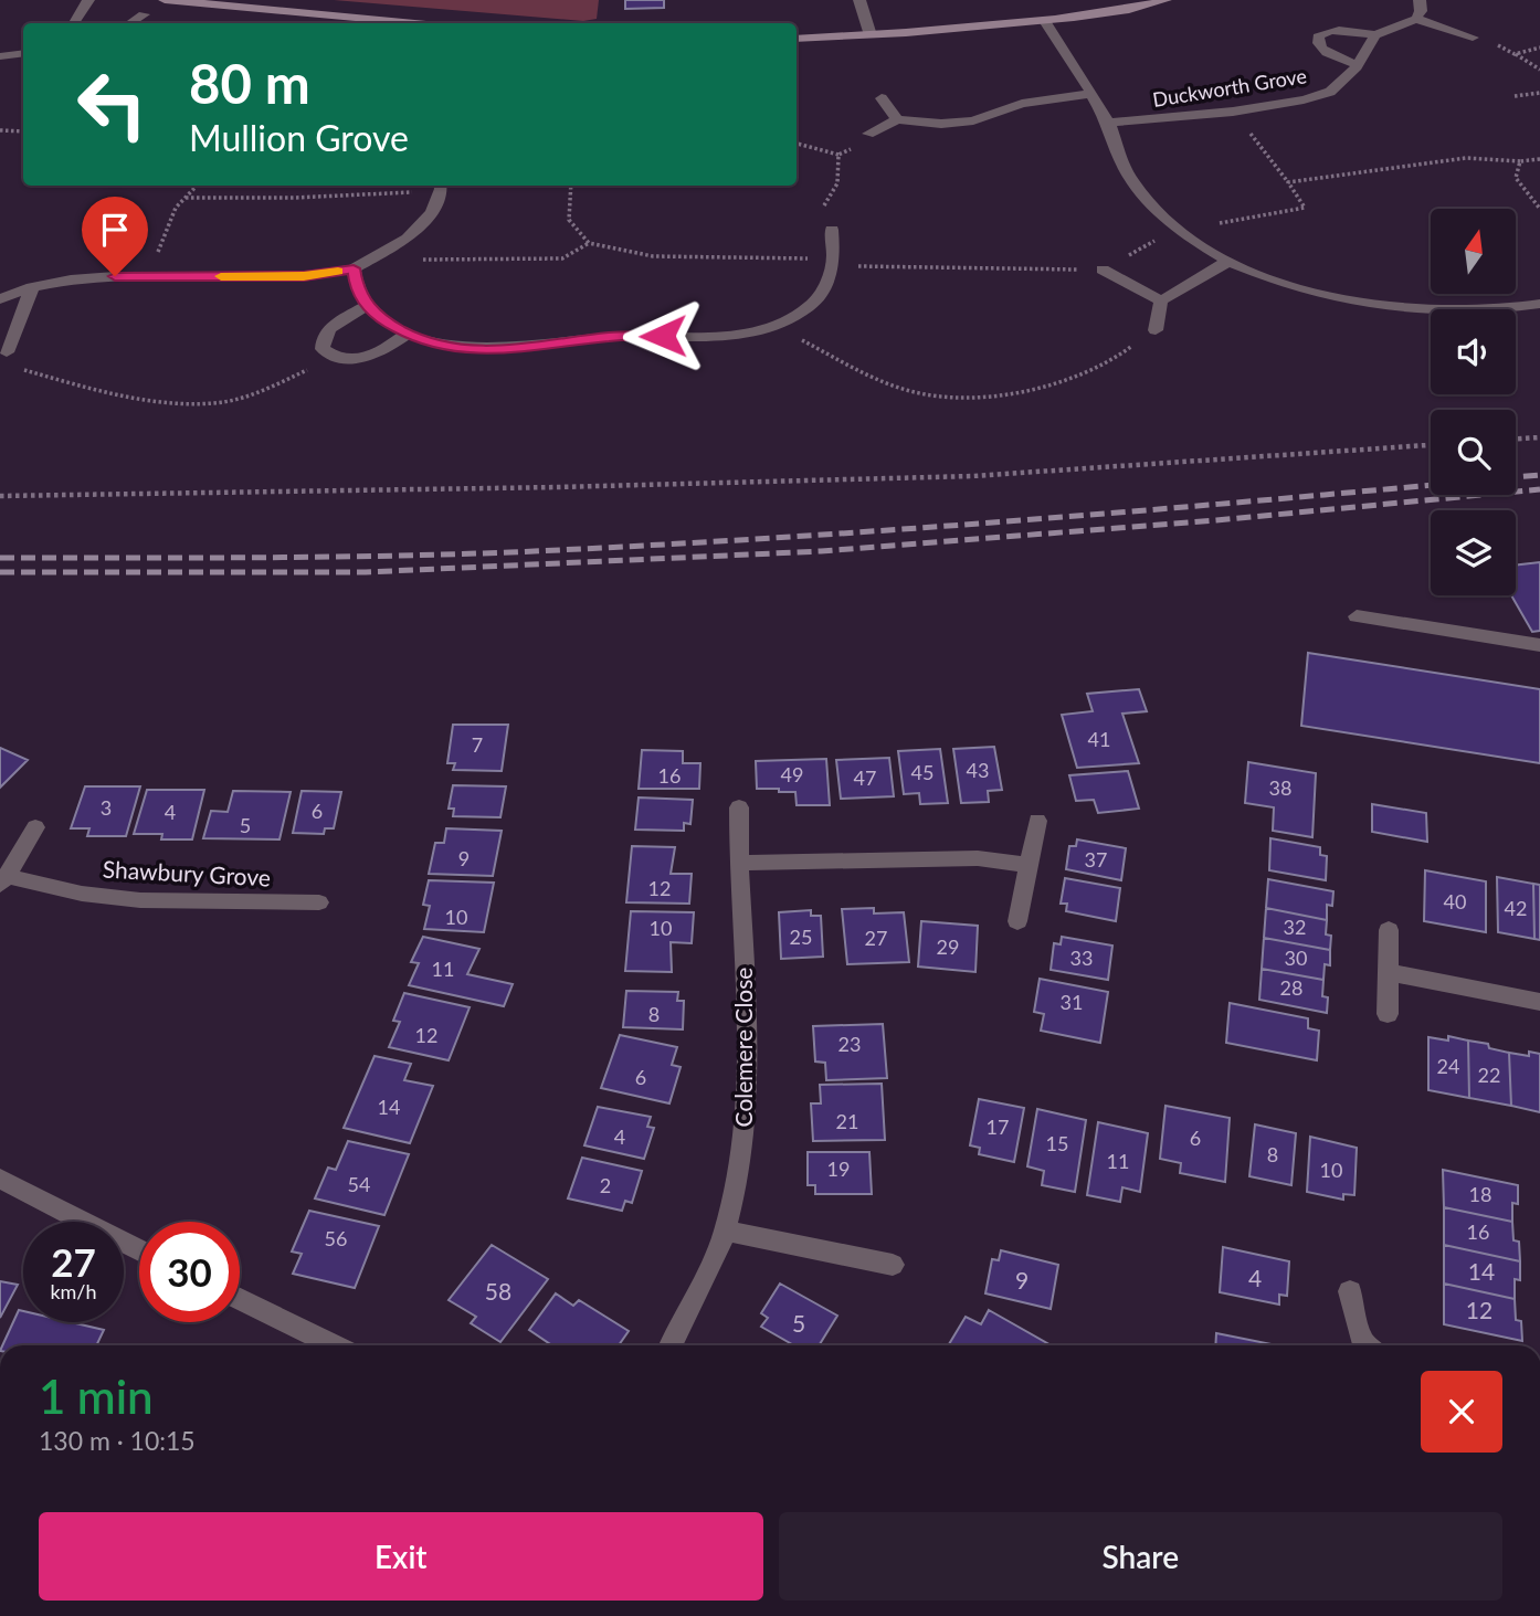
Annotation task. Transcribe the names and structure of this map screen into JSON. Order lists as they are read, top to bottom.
{
  "streets": {
    "street": ["Duckworth Grove", "Shawbury Grove", "Colemere Close"]
  },
  "house_numbers": [
    "41",
    "7",
    "43",
    "45",
    "49",
    "16",
    "47",
    "38",
    "3",
    "6",
    "4",
    "5",
    "9",
    "37",
    "12",
    "40",
    "42",
    "10",
    "32",
    "10",
    "25",
    "27",
    "29",
    "33",
    "30",
    "11",
    "28",
    "31",
    "8",
    "12",
    "23",
    "24",
    "22",
    "6",
    "14",
    "21",
    "17",
    "4",
    "6",
    "15",
    "8",
    "11",
    "19",
    "10",
    "54",
    "2",
    "18",
    "16",
    "56",
    "14",
    "4",
    "9",
    "58",
    "12",
    "5"
  ],
  "north": "top",
  "page": {
    "turn": ["80 m", "Mullion Grove"],
    "speed": "27 km/h",
    "limit": "30",
    "heading": ["1 min", "130 m · 10:15"],
    "buttons": ["Exit", "Share"]
  }
}
